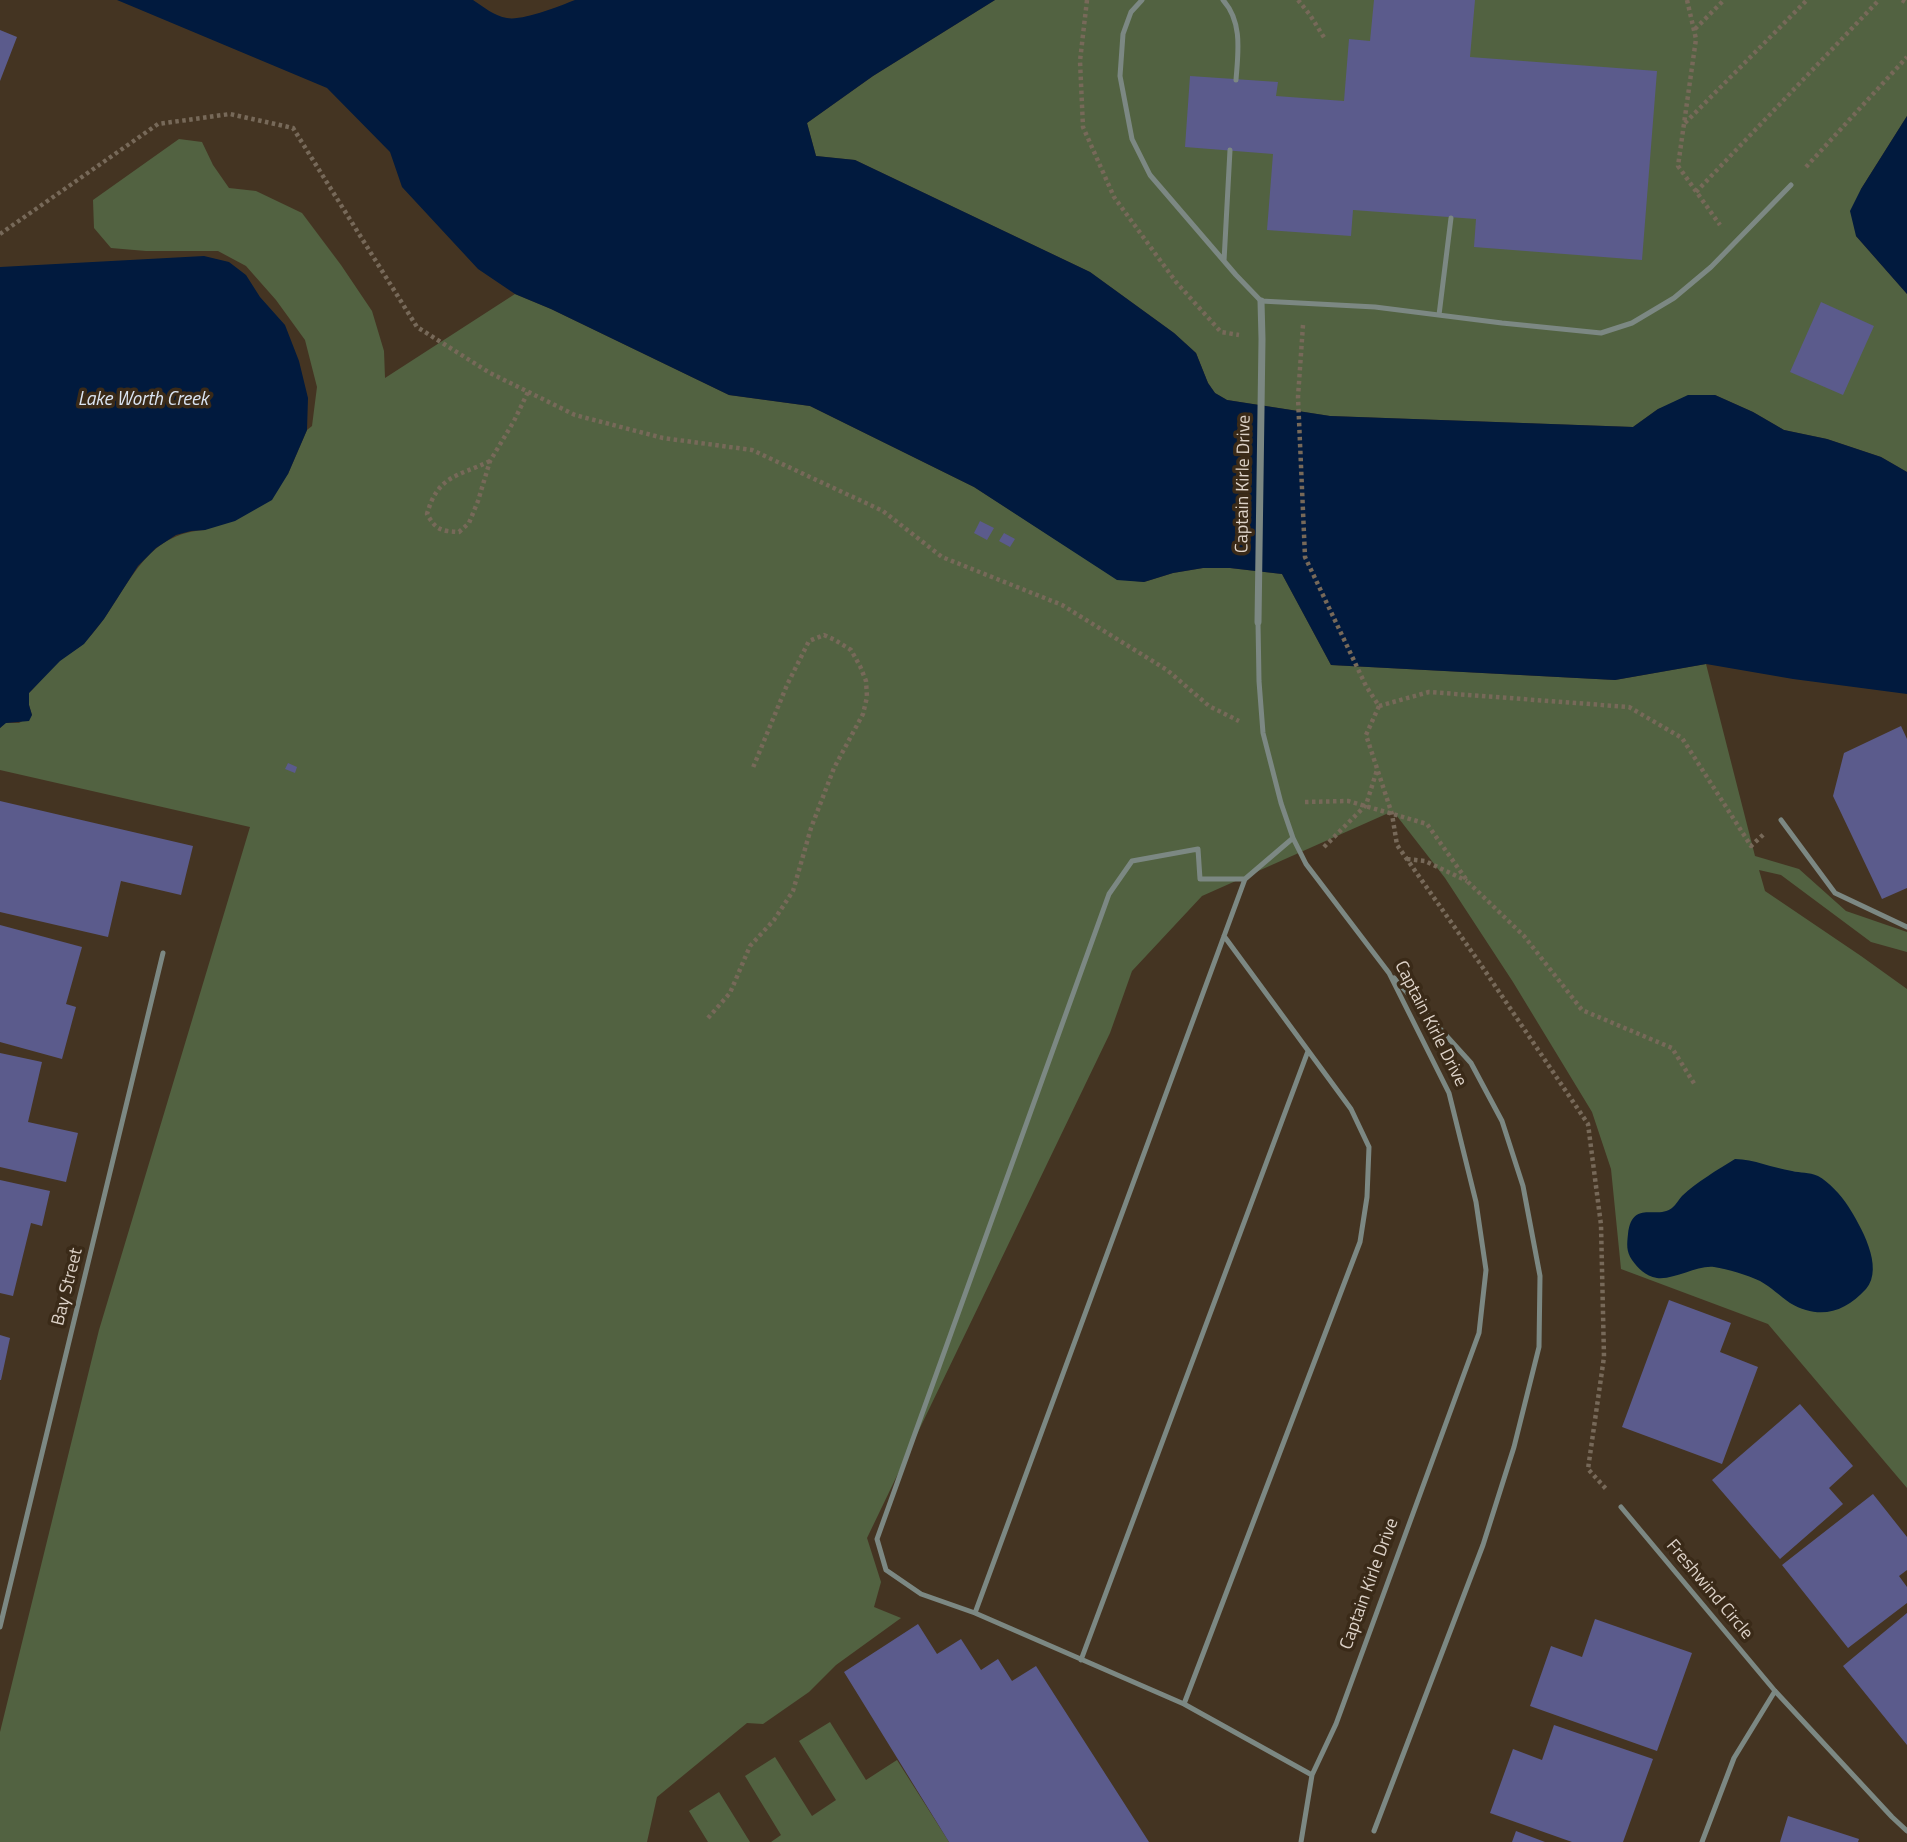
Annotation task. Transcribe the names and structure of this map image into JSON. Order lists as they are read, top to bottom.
{
  "streets": {
    "street": ["Captain Kirle Drive"],
    "lane": ["Bay Street", "Freshwind Circle"]
  },
  "water": ["Lake Worth Creek"]
}
